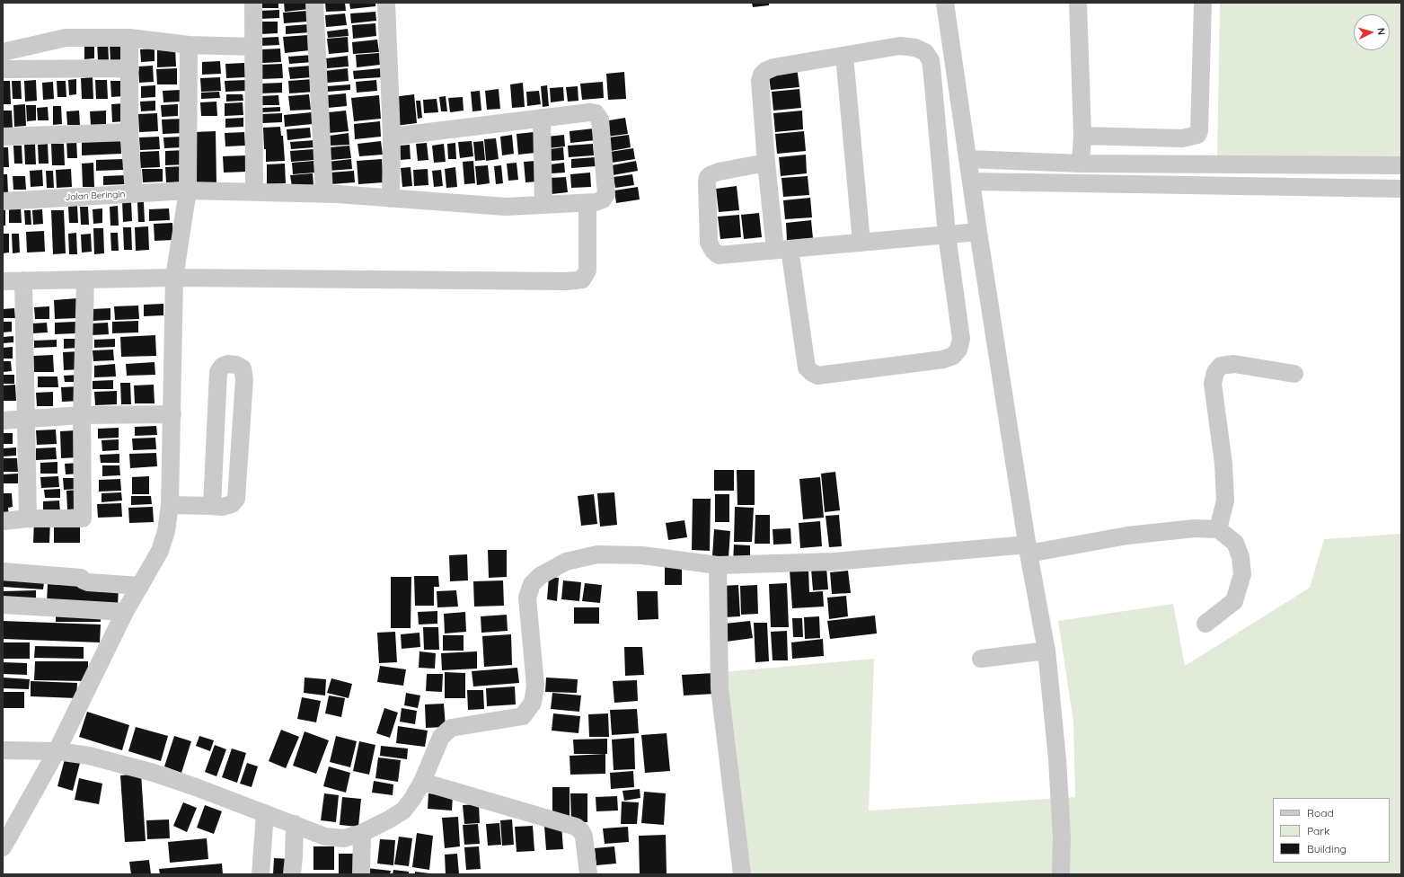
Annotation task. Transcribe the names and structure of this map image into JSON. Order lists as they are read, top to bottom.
{
  "streets": {
    "street": ["Jalan Beringin"]
  },
  "legend": ["Road", "Park", "Building"],
  "north": "right"
}
